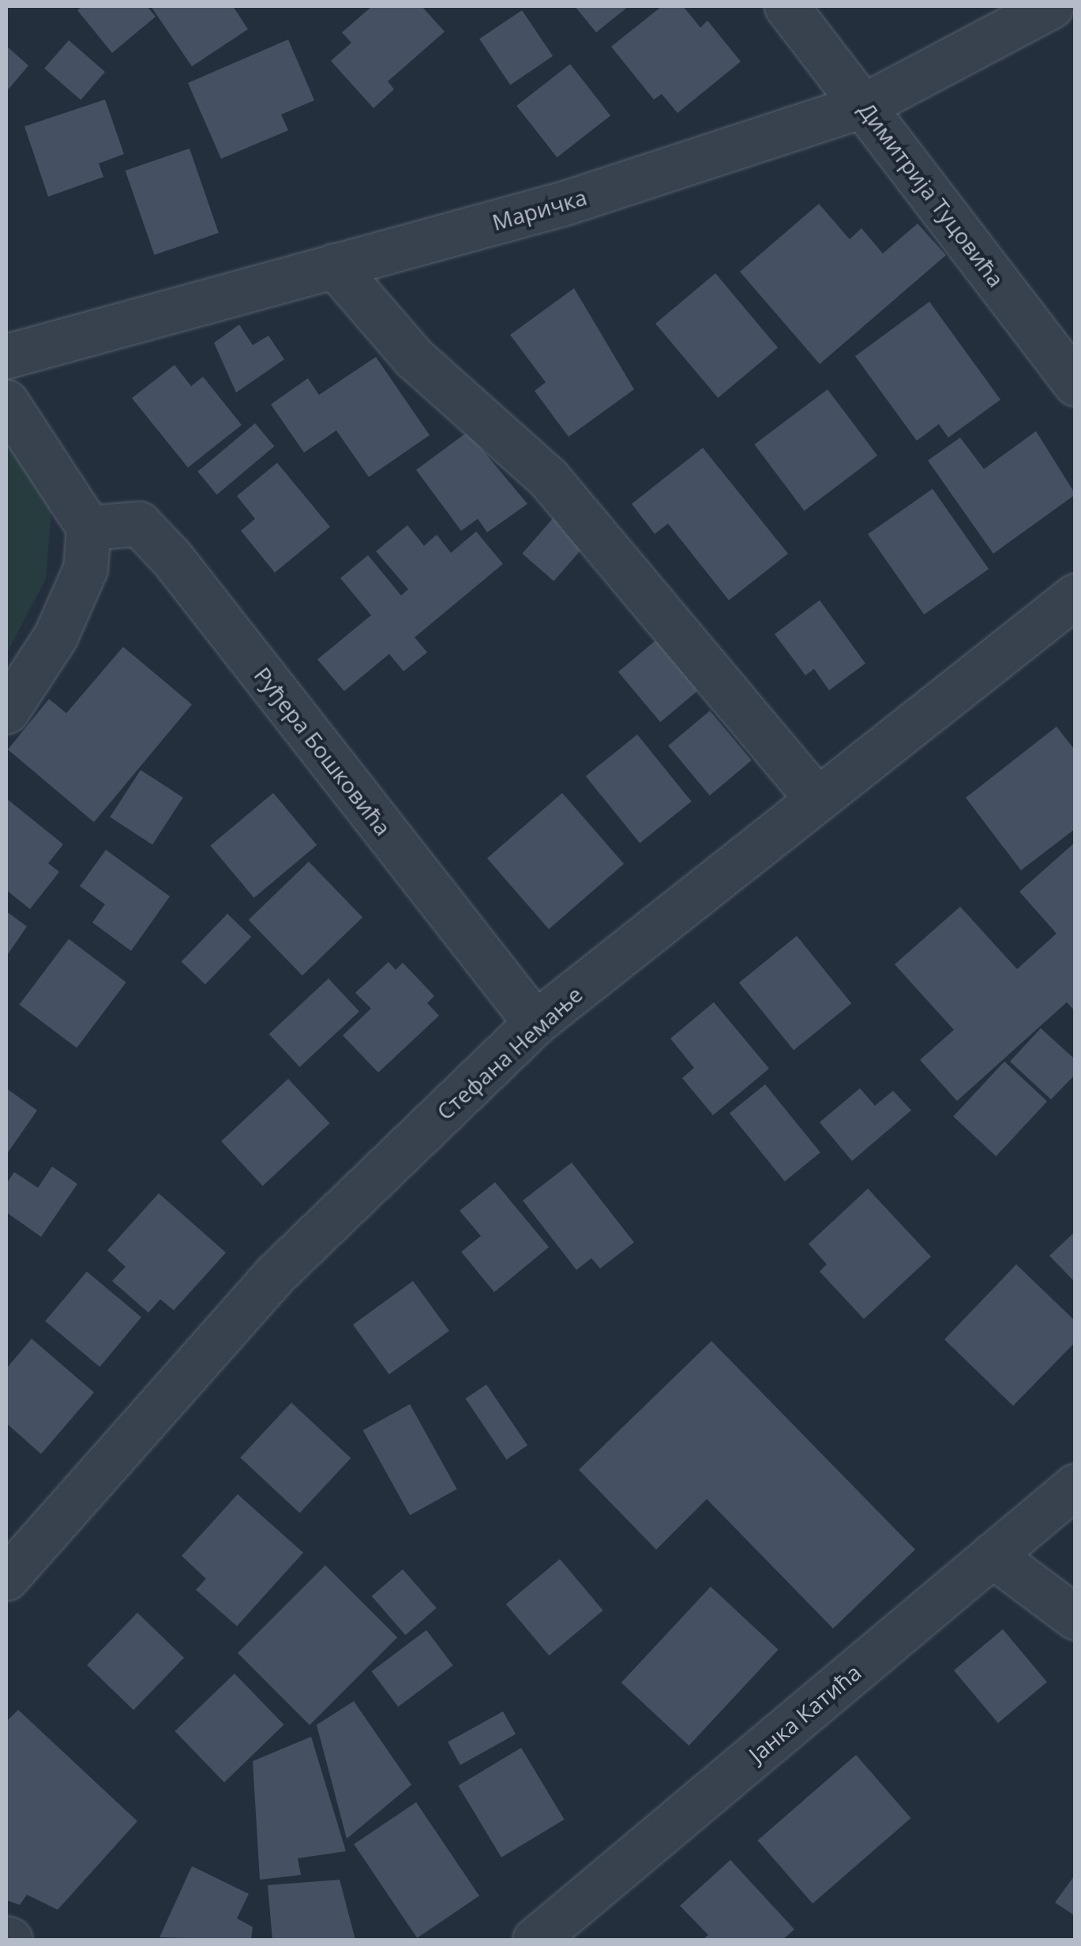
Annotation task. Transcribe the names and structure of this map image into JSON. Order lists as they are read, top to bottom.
{
  "streets": {
    "street": [
      "Димитрија Туцовића",
      "Маричка",
      "Руђера Бошковића",
      "Стефана Немање",
      "Јанка Катића"
    ]
  },
  "crossings": [
    ["Димитрија Туцовића", "Маричка"],
    ["Руђера Бошковића", "Стефана Немање"]
  ]
}
